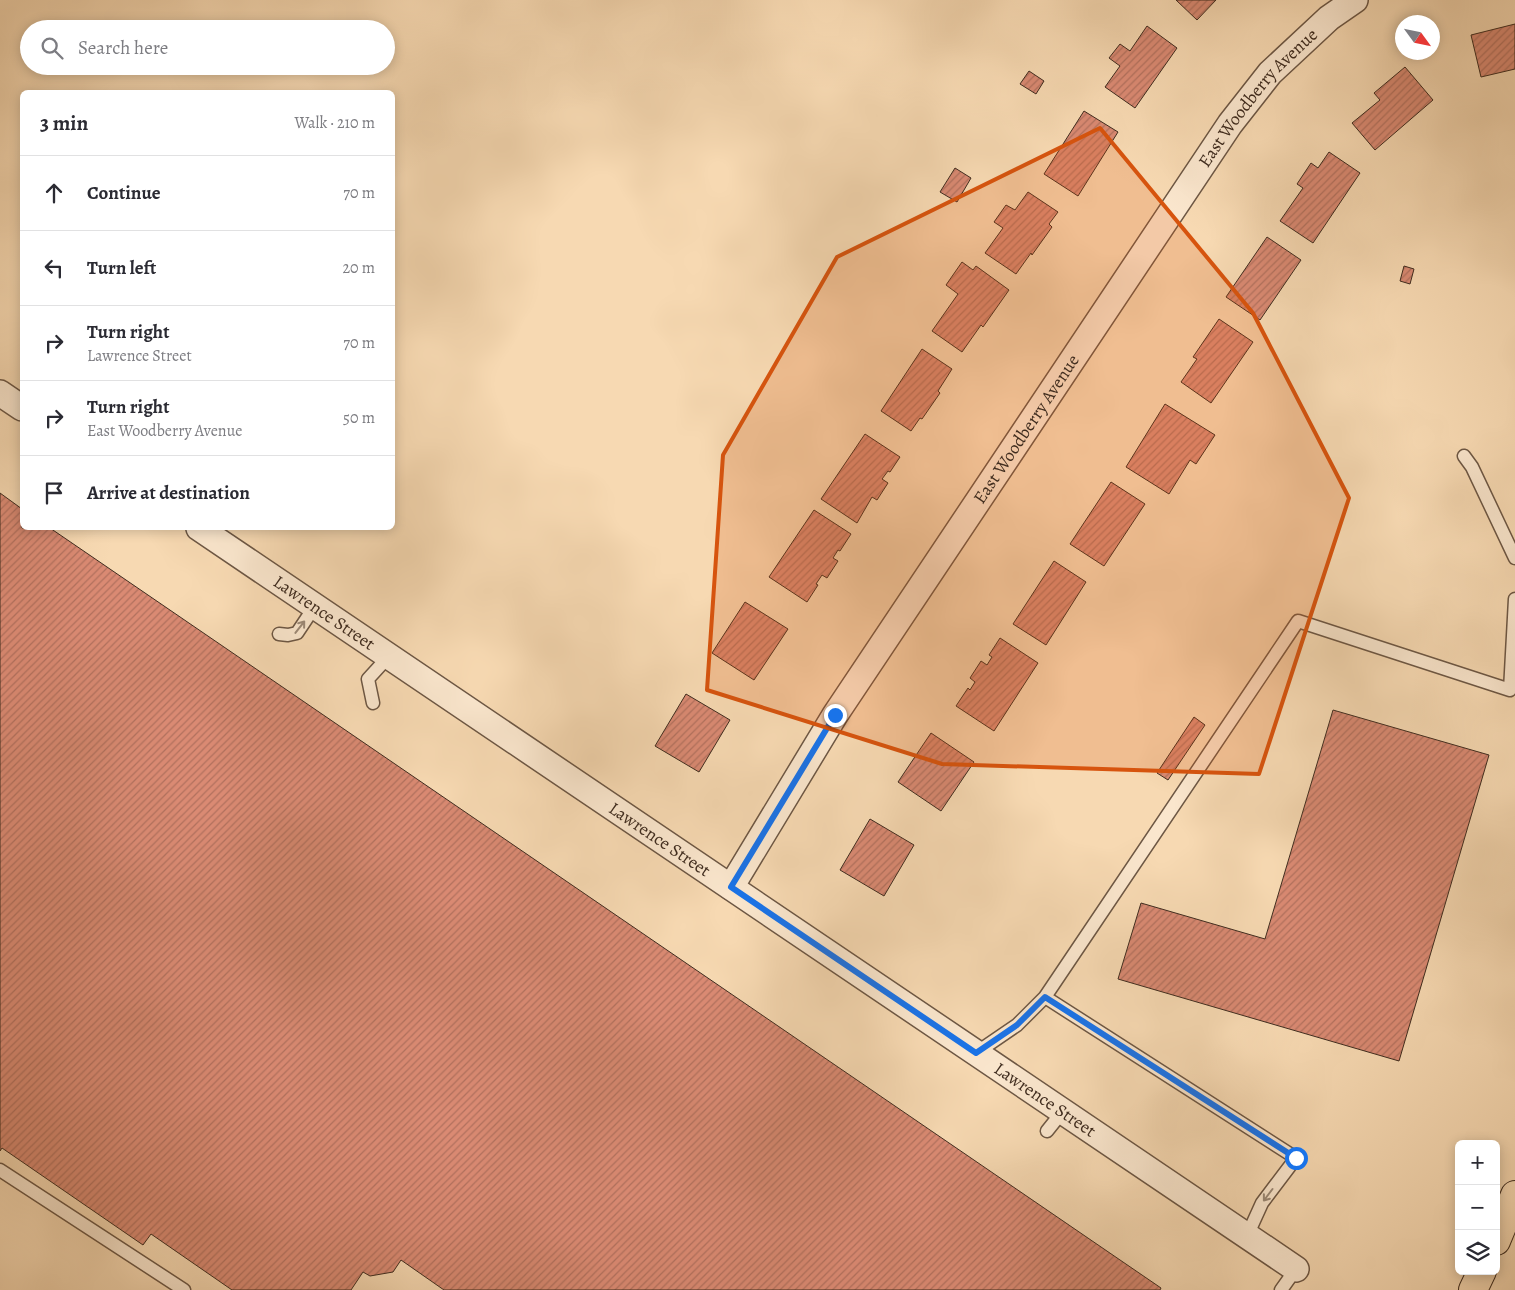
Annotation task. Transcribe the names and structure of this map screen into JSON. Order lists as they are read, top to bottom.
{
  "streets": {
    "street": ["East Woodberry Avenue", "Lawrence Street"]
  },
  "crossings": [
    ["East Woodberry Avenue", "Lawrence Street"]
  ],
  "north": "bottom right",
  "page": {
    "search": "Search here",
    "heading": ["3 min", "Walk · 210 m"],
    "list": [
      ["Continue", "70 m"],
      ["Turn left", "20 m"],
      ["Turn right", "Lawrence Street", "70 m"],
      ["Turn right", "East Woodberry Avenue", "50 m"],
      "Arrive at destination"
    ],
    "map_buttons": ["+", "−"]
  }
}
